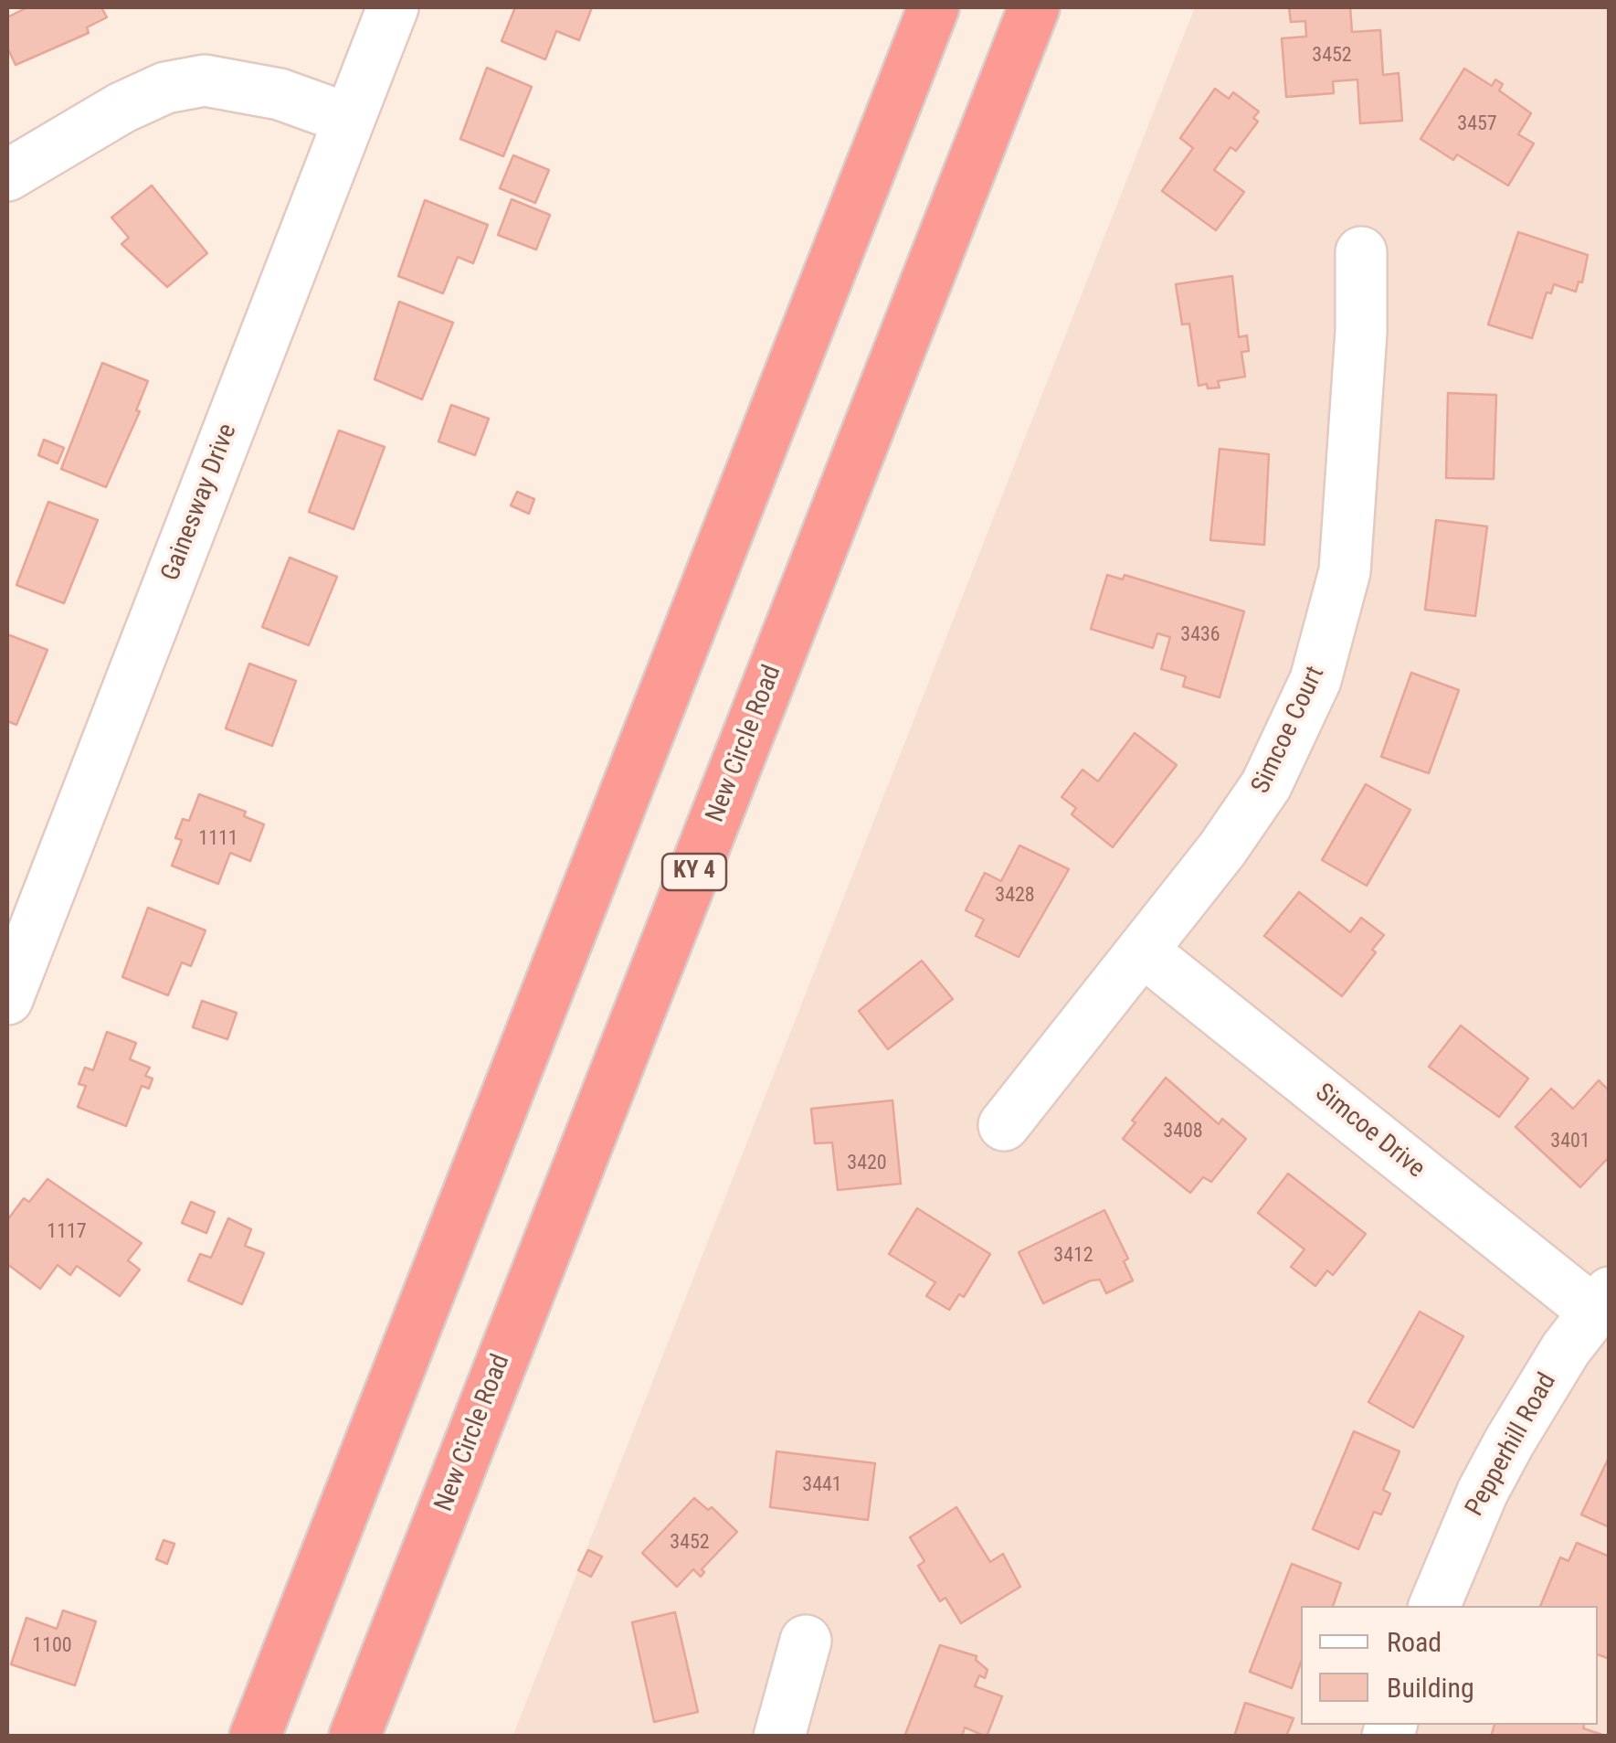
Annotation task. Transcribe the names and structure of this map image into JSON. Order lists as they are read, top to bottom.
{
  "streets": {
    "highway": ["New Circle Road", "KY 4"],
    "street": [
      "Gainesway Drive",
      "Simcoe Court",
      "Simcoe Drive",
      "Pepperhill Road"
    ]
  },
  "crossings": [
    ["Simcoe Court", "Simcoe Drive"],
    ["Simcoe Drive", "Pepperhill Road"]
  ],
  "house_numbers": [
    "3452",
    "3457",
    "3436",
    "1111",
    "3428",
    "3408",
    "3401",
    "3420",
    "1117",
    "3412",
    "3441",
    "3452",
    "1100"
  ],
  "legend": ["Road", "Building"]
}
